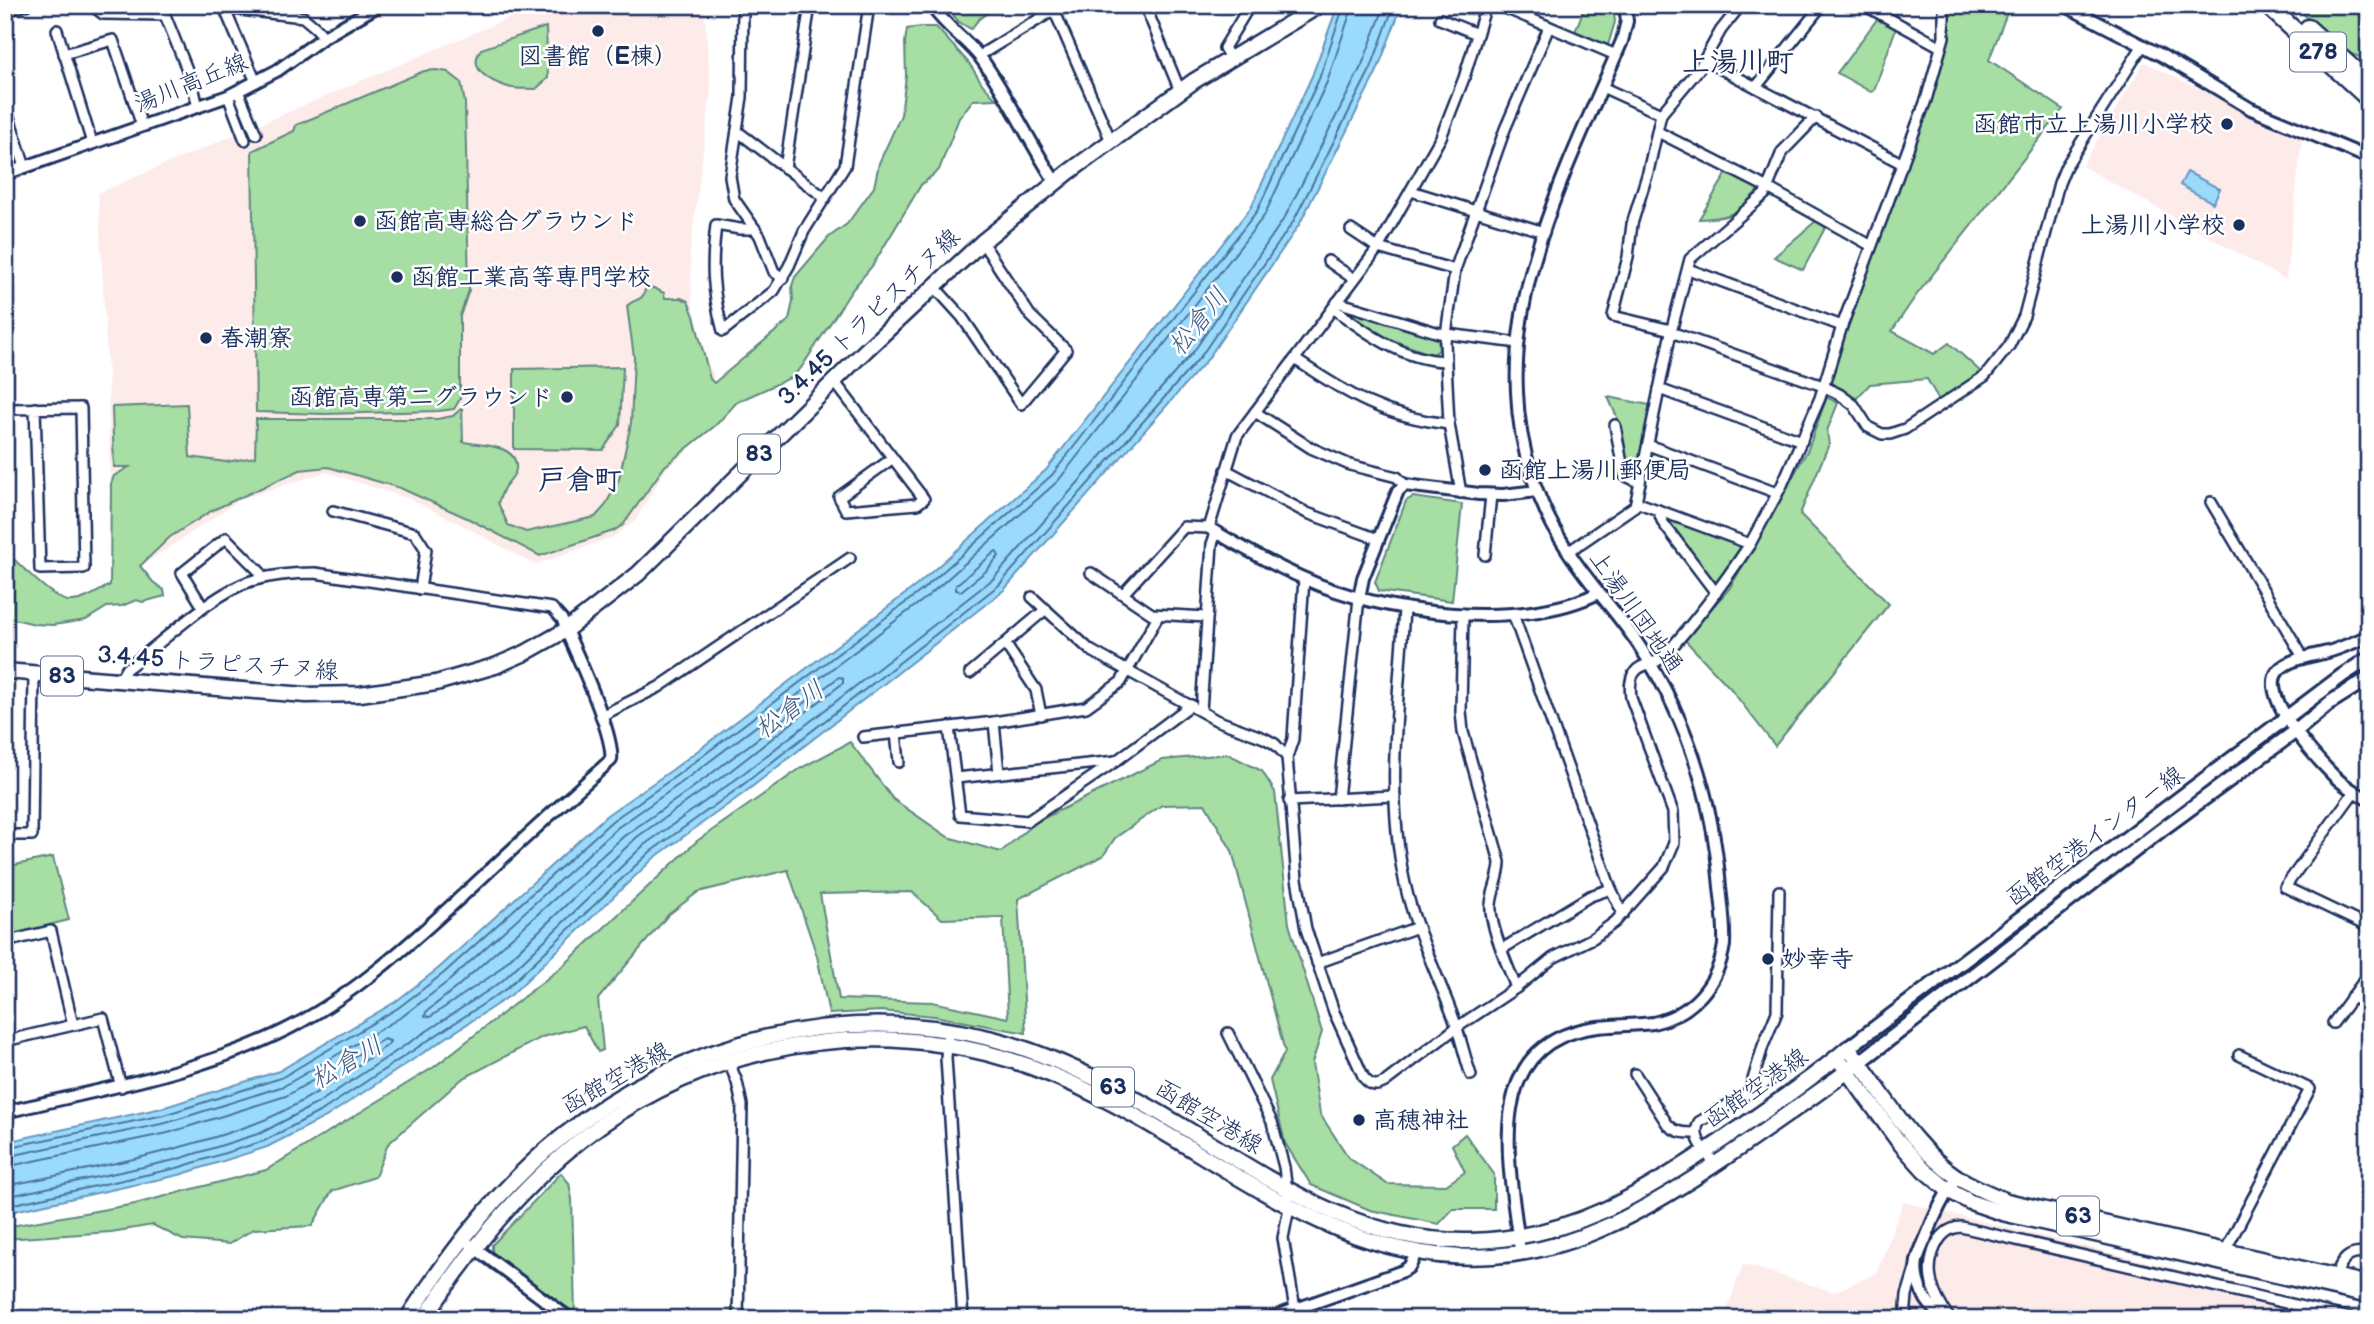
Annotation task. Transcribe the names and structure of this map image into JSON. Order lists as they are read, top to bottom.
{
  "streets": {
    "highway": ["278"],
    "main road": [
      "3.4.45 トラピスチヌ線",
      "83",
      "函館空港インター線",
      "函館空港線",
      "63"
    ],
    "street": ["湯川高丘線", "上湯川団地通"]
  },
  "crossings": [
    ["上湯川団地通", "函館空港線"],
    ["函館空港インター線", "函館空港線"]
  ],
  "districts": ["上湯川町", "戸倉町"],
  "water": ["松倉川"],
  "places": [
    "図書館（E棟）",
    "函館市立上湯川小学校",
    "函館高専総合グラウンド",
    "上湯川小学校",
    "函館工業高等専門学校",
    "春潮寮",
    "函館高専第二グラウンド",
    "函館上湯川郵便局",
    "妙幸寺",
    "高穂神社"
  ]
}
